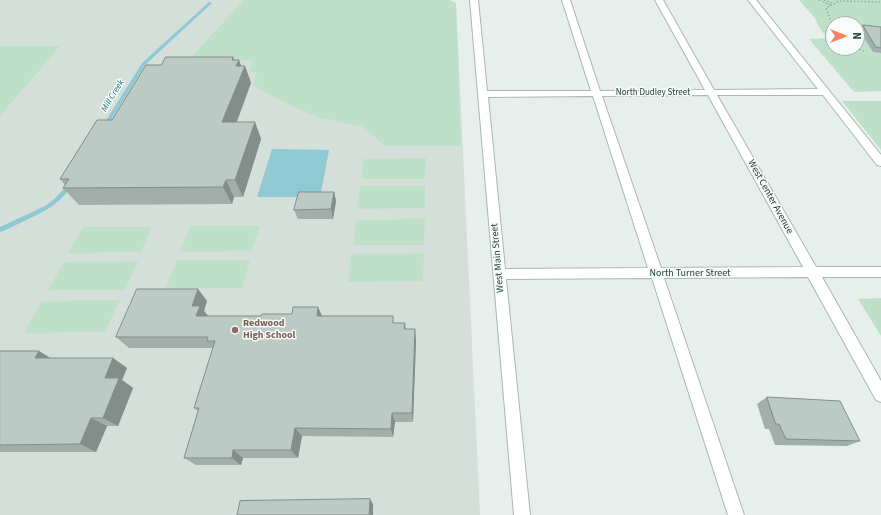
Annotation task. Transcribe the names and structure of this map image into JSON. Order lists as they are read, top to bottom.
{
  "streets": {
    "street": [
      "North Dudley Street",
      "West Center Avenue",
      "West Main Street",
      "North Turner Street"
    ]
  },
  "crossings": [
    ["North Dudley Street", "West Center Avenue"],
    ["North Dudley Street", "West Main Street"],
    ["West Center Avenue", "North Turner Street"],
    ["West Main Street", "North Turner Street"]
  ],
  "water": ["Mill Creek"],
  "places": ["Redwood High School"],
  "north": "right"
}
